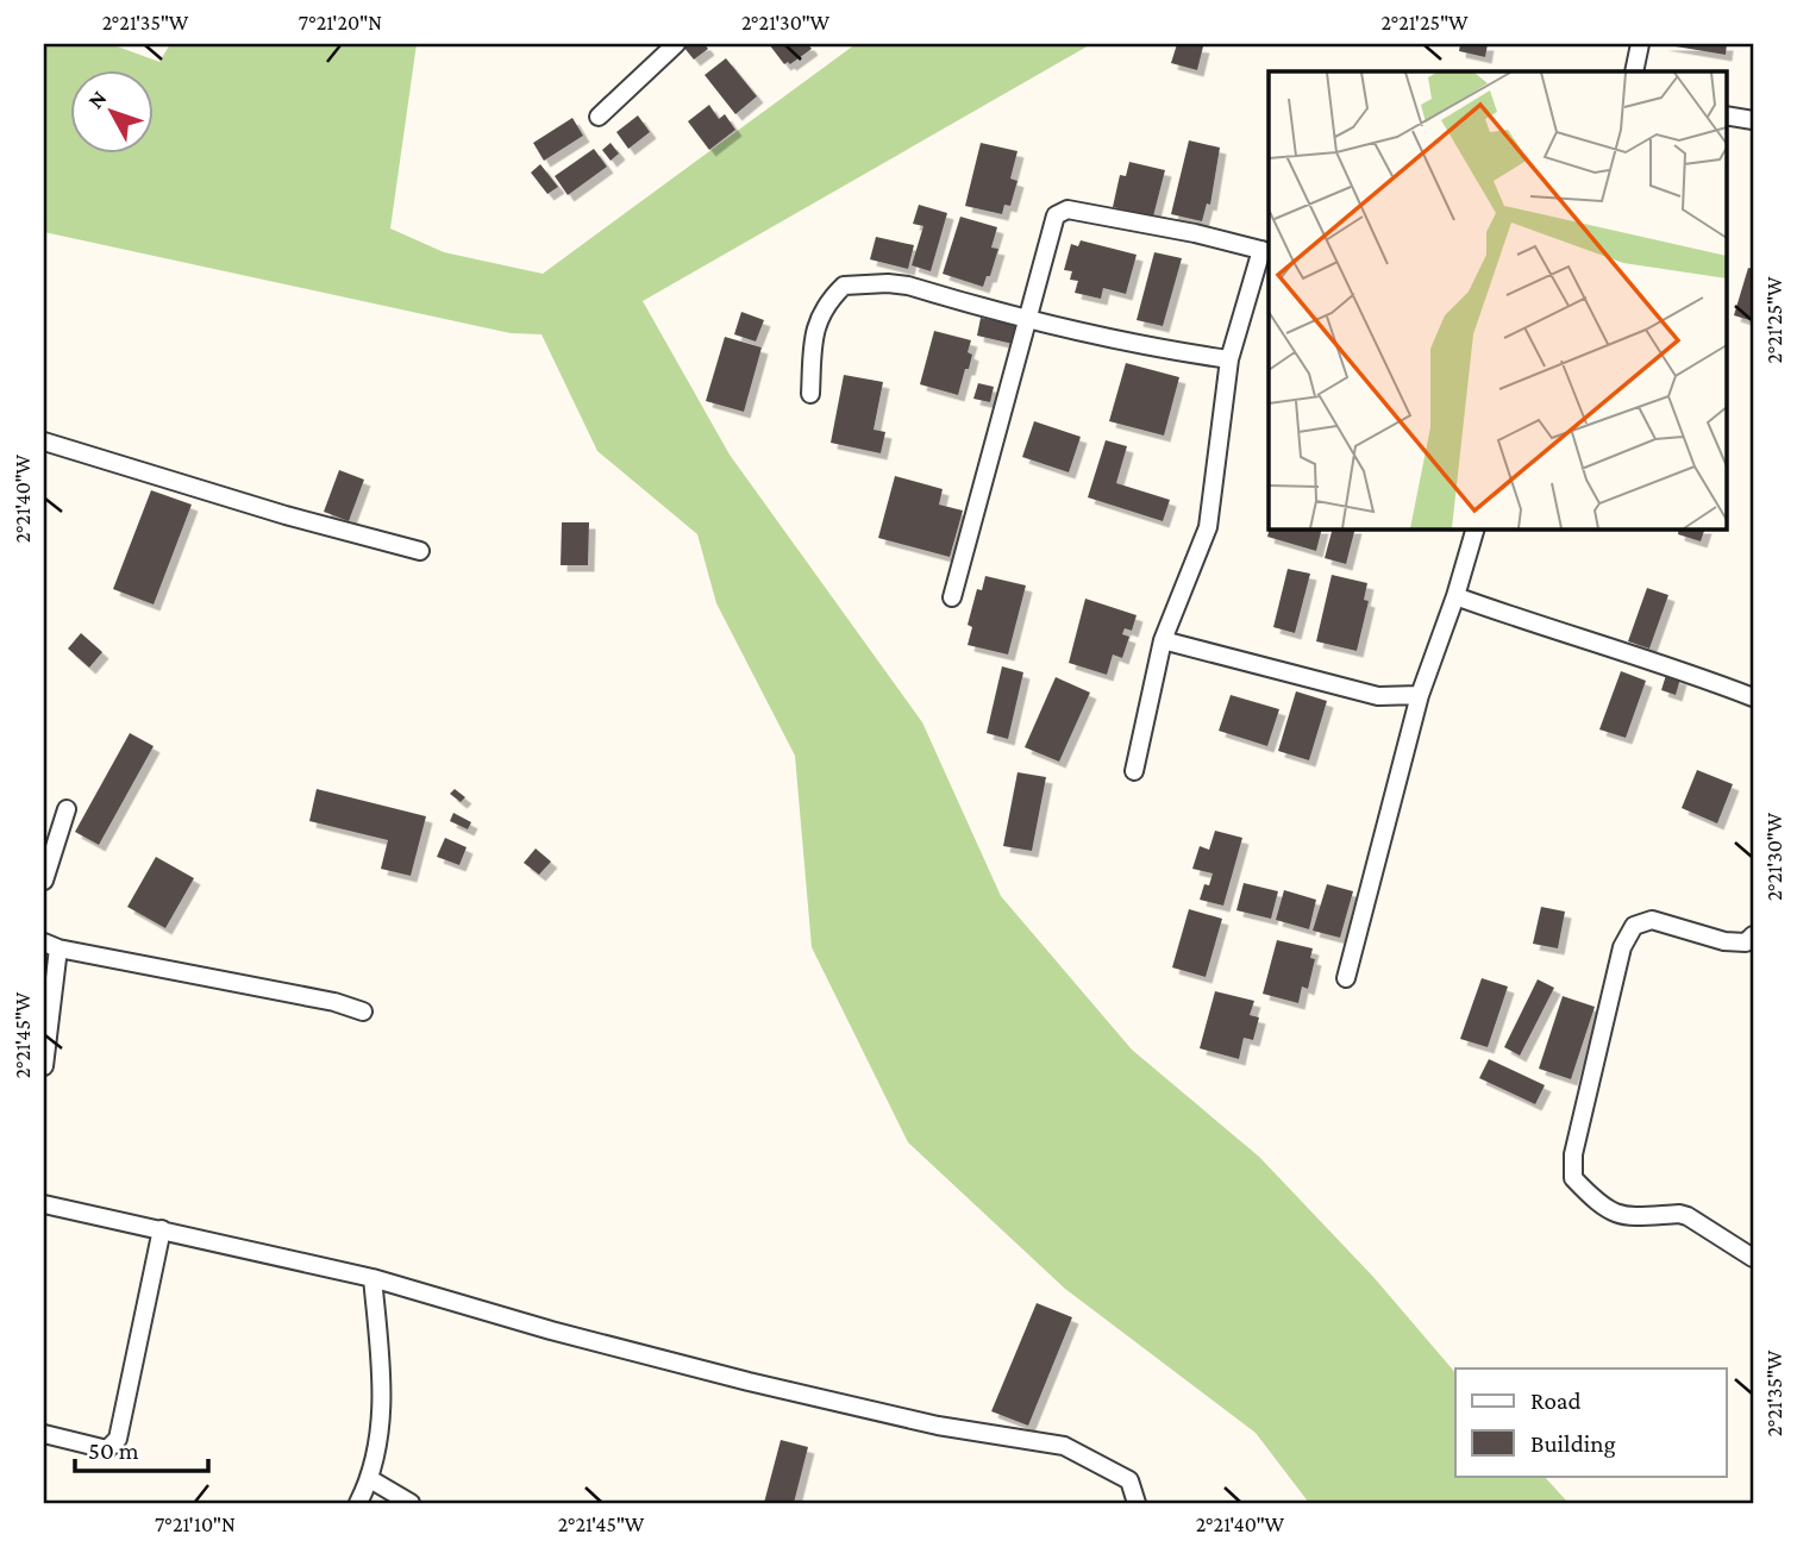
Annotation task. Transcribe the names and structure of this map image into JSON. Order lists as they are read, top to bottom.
{
  "legend": ["Road", "Building"],
  "scale_bar": "50 m",
  "north": "top left",
  "coordinates": [
    "2°21'35\"W",
    "7°21'20\"N",
    "2°21'30\"W",
    "2°21'25\"W",
    "2°21'40\"W",
    "2°21'45\"W",
    "7°21'10\"N"
  ]
}
